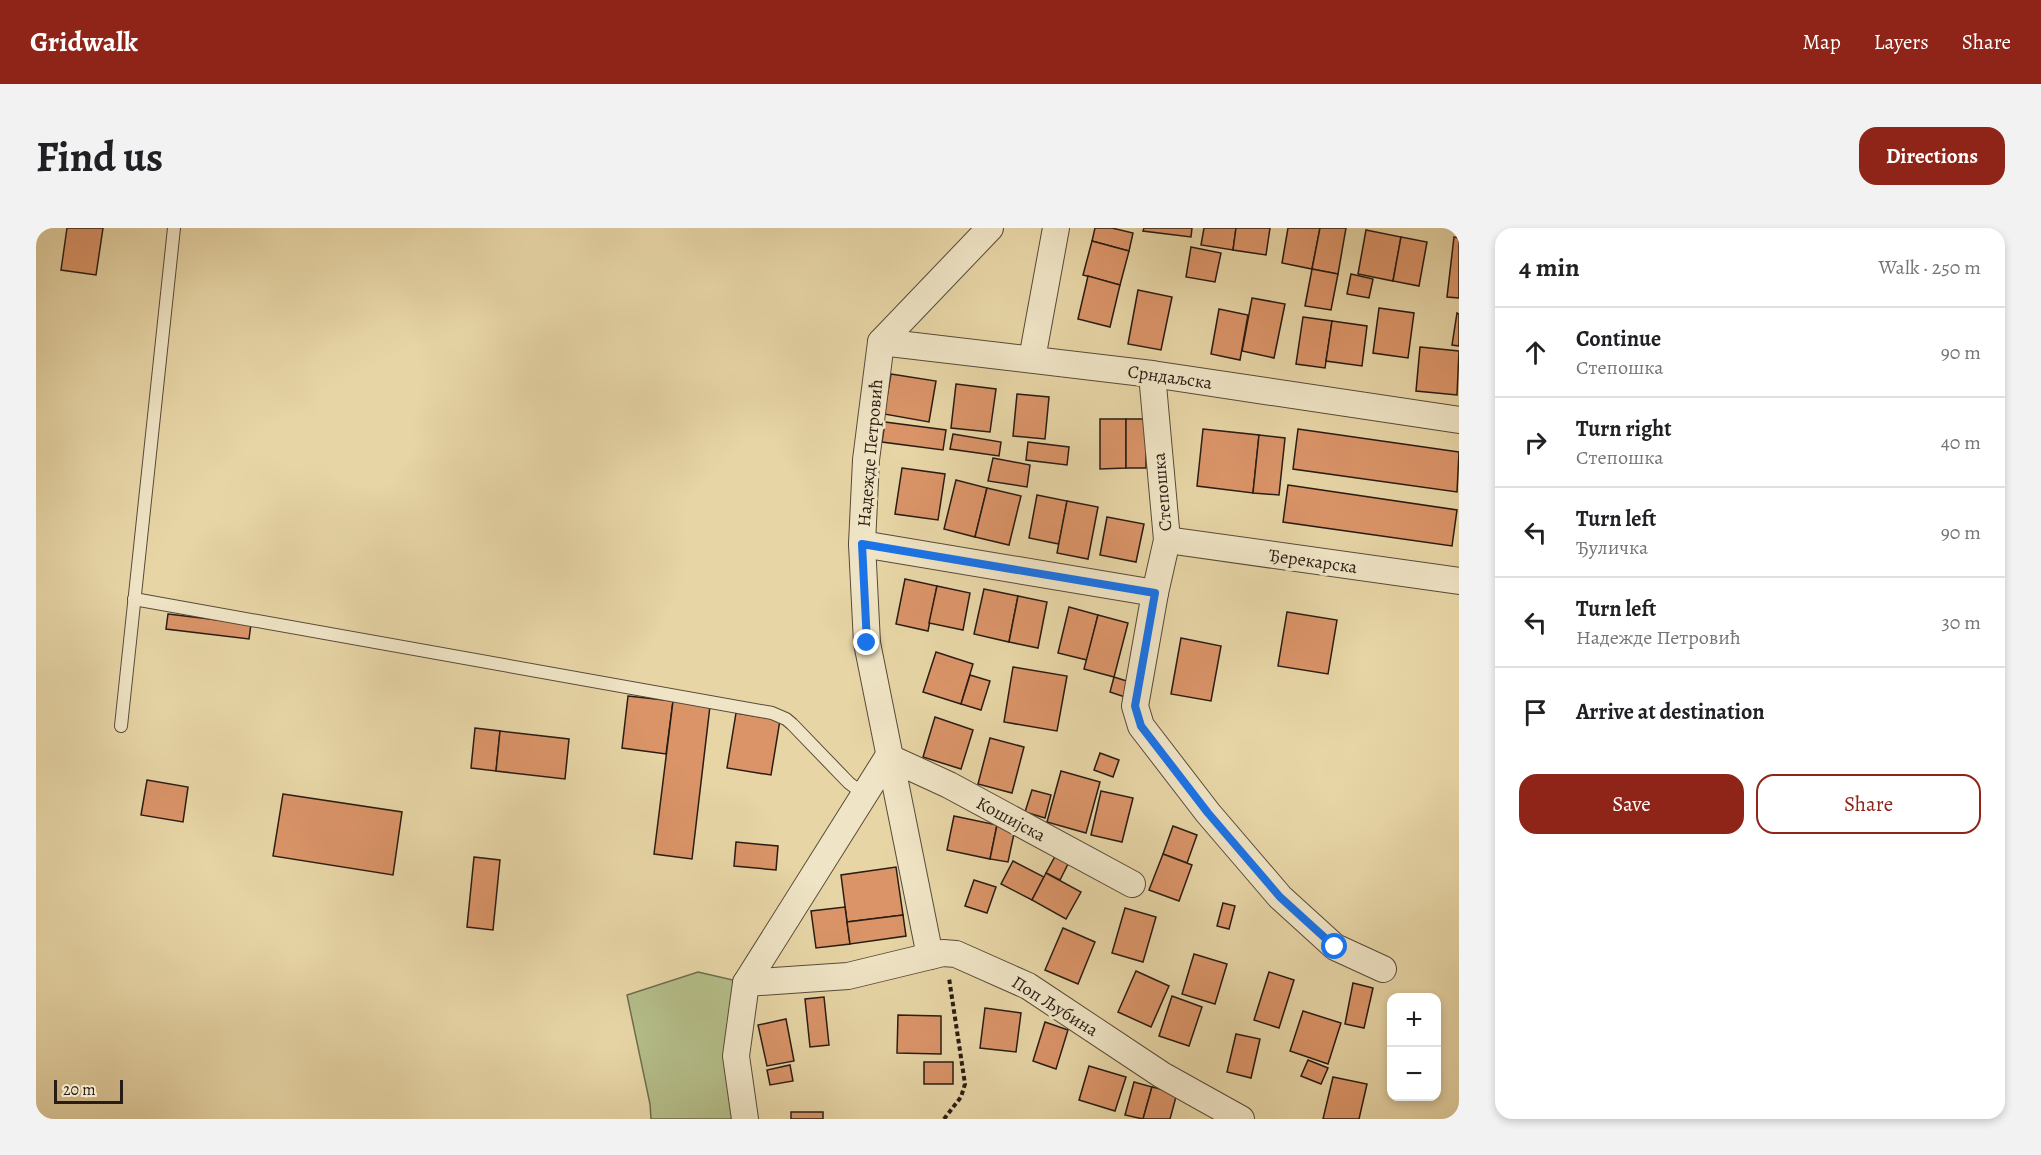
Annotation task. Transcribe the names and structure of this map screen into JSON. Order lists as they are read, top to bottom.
{
  "streets": {
    "street": [
      "Срндаљска",
      "Надежде Петровић",
      "Степошка",
      "Ђерекарска",
      "Кошијска",
      "Поп Љубина"
    ]
  },
  "crossings": [
    ["Срндаљска", "Надежде Петровић"],
    ["Срндаљска", "Степошка"],
    ["Надежде Петровић", "Кошијска"],
    ["Надежде Петровић", "Поп Љубина"],
    ["Степошка", "Ђерекарска"]
  ],
  "scale_bar": "20 m",
  "page": {
    "header": "Gridwalk",
    "nav": ["Map", "Layers", "Share"],
    "buttons": [
      "Directions",
      ["Save", "Share"]
    ],
    "title": "Find us",
    "heading": ["4 min", "Walk · 250 m"],
    "list": [
      ["Continue", "Степошка", "90 m"],
      ["Turn right", "Степошка", "40 m"],
      ["Turn left", "Ђуличка", "90 m"],
      ["Turn left", "Надежде Петровић", "30 m"],
      "Arrive at destination"
    ],
    "map_buttons": ["+", "−"],
    "scale": "20 m"
  }
}
